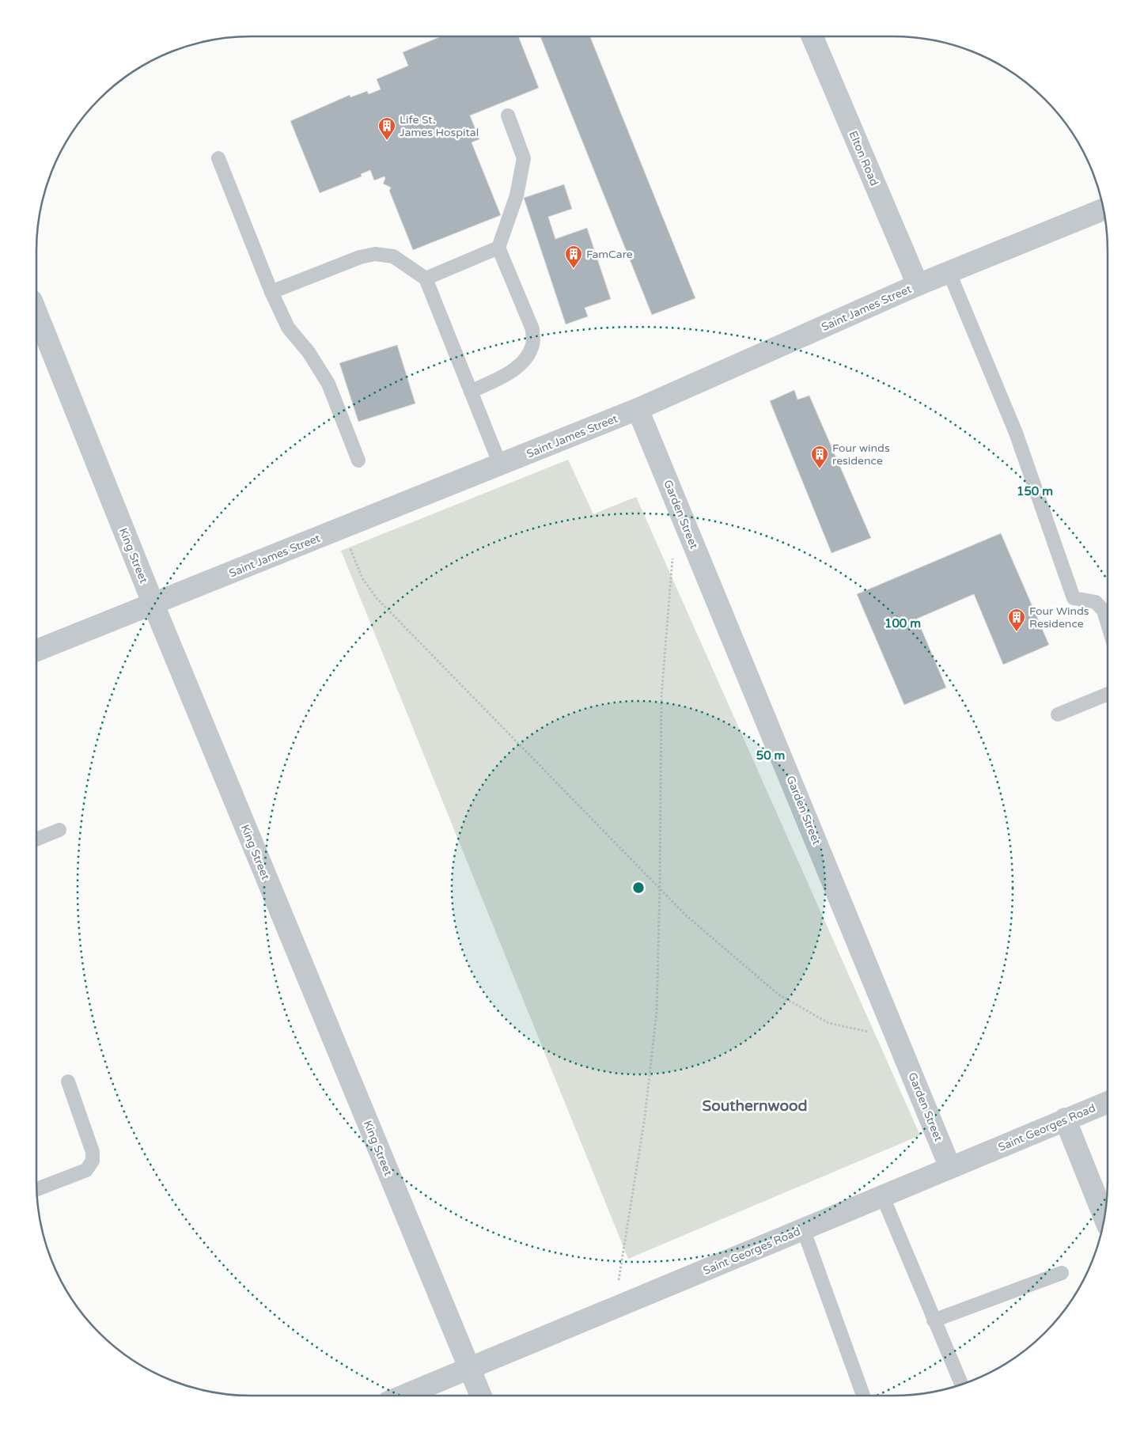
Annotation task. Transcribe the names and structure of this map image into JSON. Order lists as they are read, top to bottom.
{
  "streets": {
    "street": [
      "Elton Road",
      "Saint James Street",
      "Garden Street",
      "King Street",
      "Saint Georges Road"
    ]
  },
  "crossings": [
    ["Elton Road", "Saint James Street"],
    ["Saint James Street", "Garden Street"],
    ["Saint James Street", "King Street"],
    ["Garden Street", "Saint Georges Road"],
    ["King Street", "Saint Georges Road"]
  ],
  "districts": ["Southernwood"],
  "places": {
    "building": [
      "Life St. James Hospital",
      "FamCare",
      "Four winds residence",
      "Four Winds Residence"
    ]
  },
  "rings": ["150 m", "100 m", "50 m"]
}
